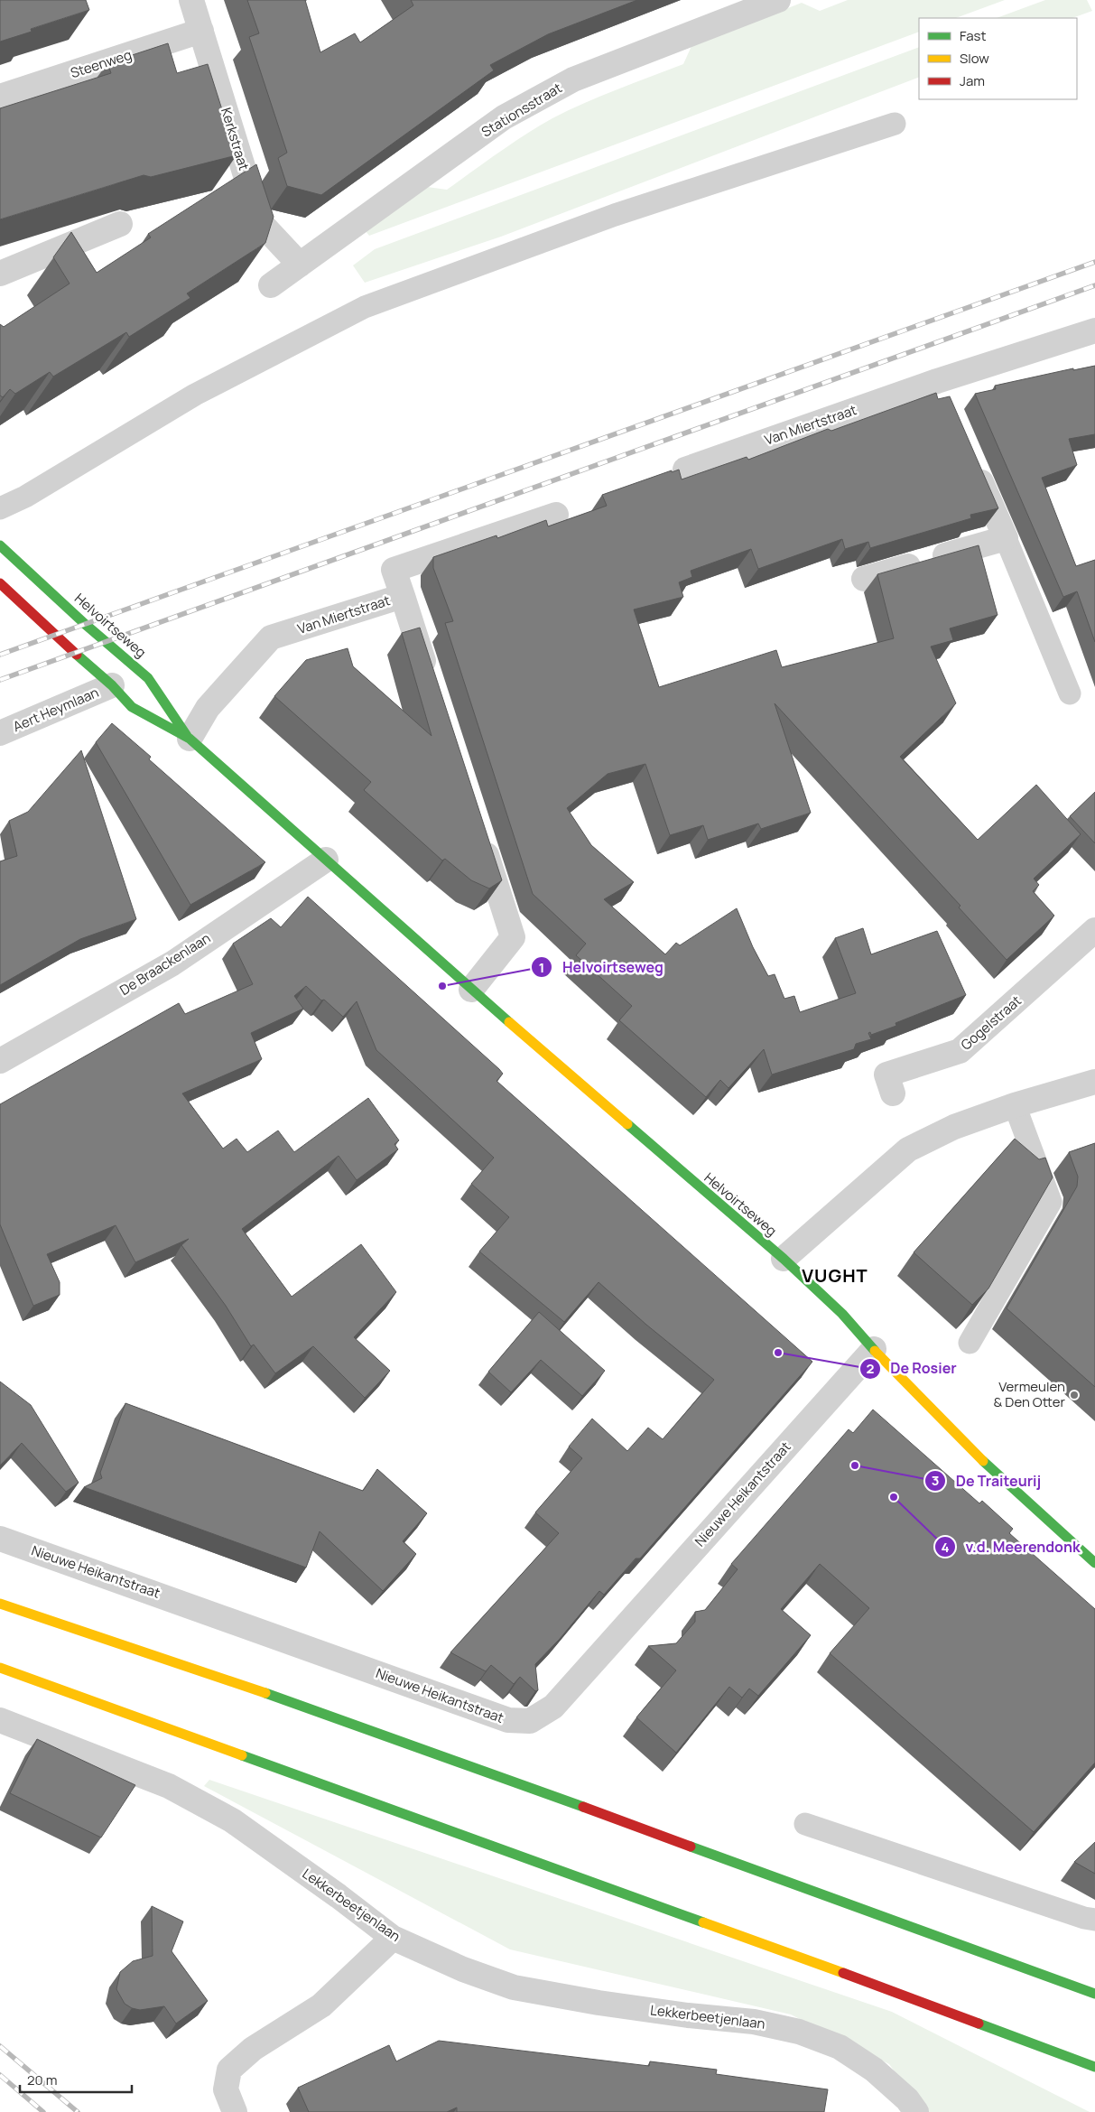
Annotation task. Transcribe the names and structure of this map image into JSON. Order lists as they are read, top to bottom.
{
  "streets": {
    "main road": ["Helvoirtseweg"],
    "street": [
      "Steenweg",
      "Stationsstraat",
      "Kerkstraat",
      "Van Miertstraat",
      "Aert Heymlaan",
      "De Braackenlaan",
      "Gogelstraat",
      "Nieuwe Heikantstraat",
      "Lekkerbeetjenlaan"
    ]
  },
  "crossings": [
    ["Steenweg", "Kerkstraat"],
    ["Stationsstraat", "Kerkstraat"],
    ["Van Miertstraat", "Helvoirtseweg"],
    ["Helvoirtseweg", "Aert Heymlaan"],
    ["Helvoirtseweg", "De Braackenlaan"],
    ["Helvoirtseweg", "Nieuwe Heikantstraat"]
  ],
  "districts": ["VUGHT"],
  "places": [
    "Helvoirtseweg",
    "De Rosier",
    "Vermeulen & Den Otter",
    "De Traiteurij",
    "v.d. Meerendonk"
  ],
  "legend": ["Fast", "Slow", "Jam"],
  "scale_bar": "20 m"
}
